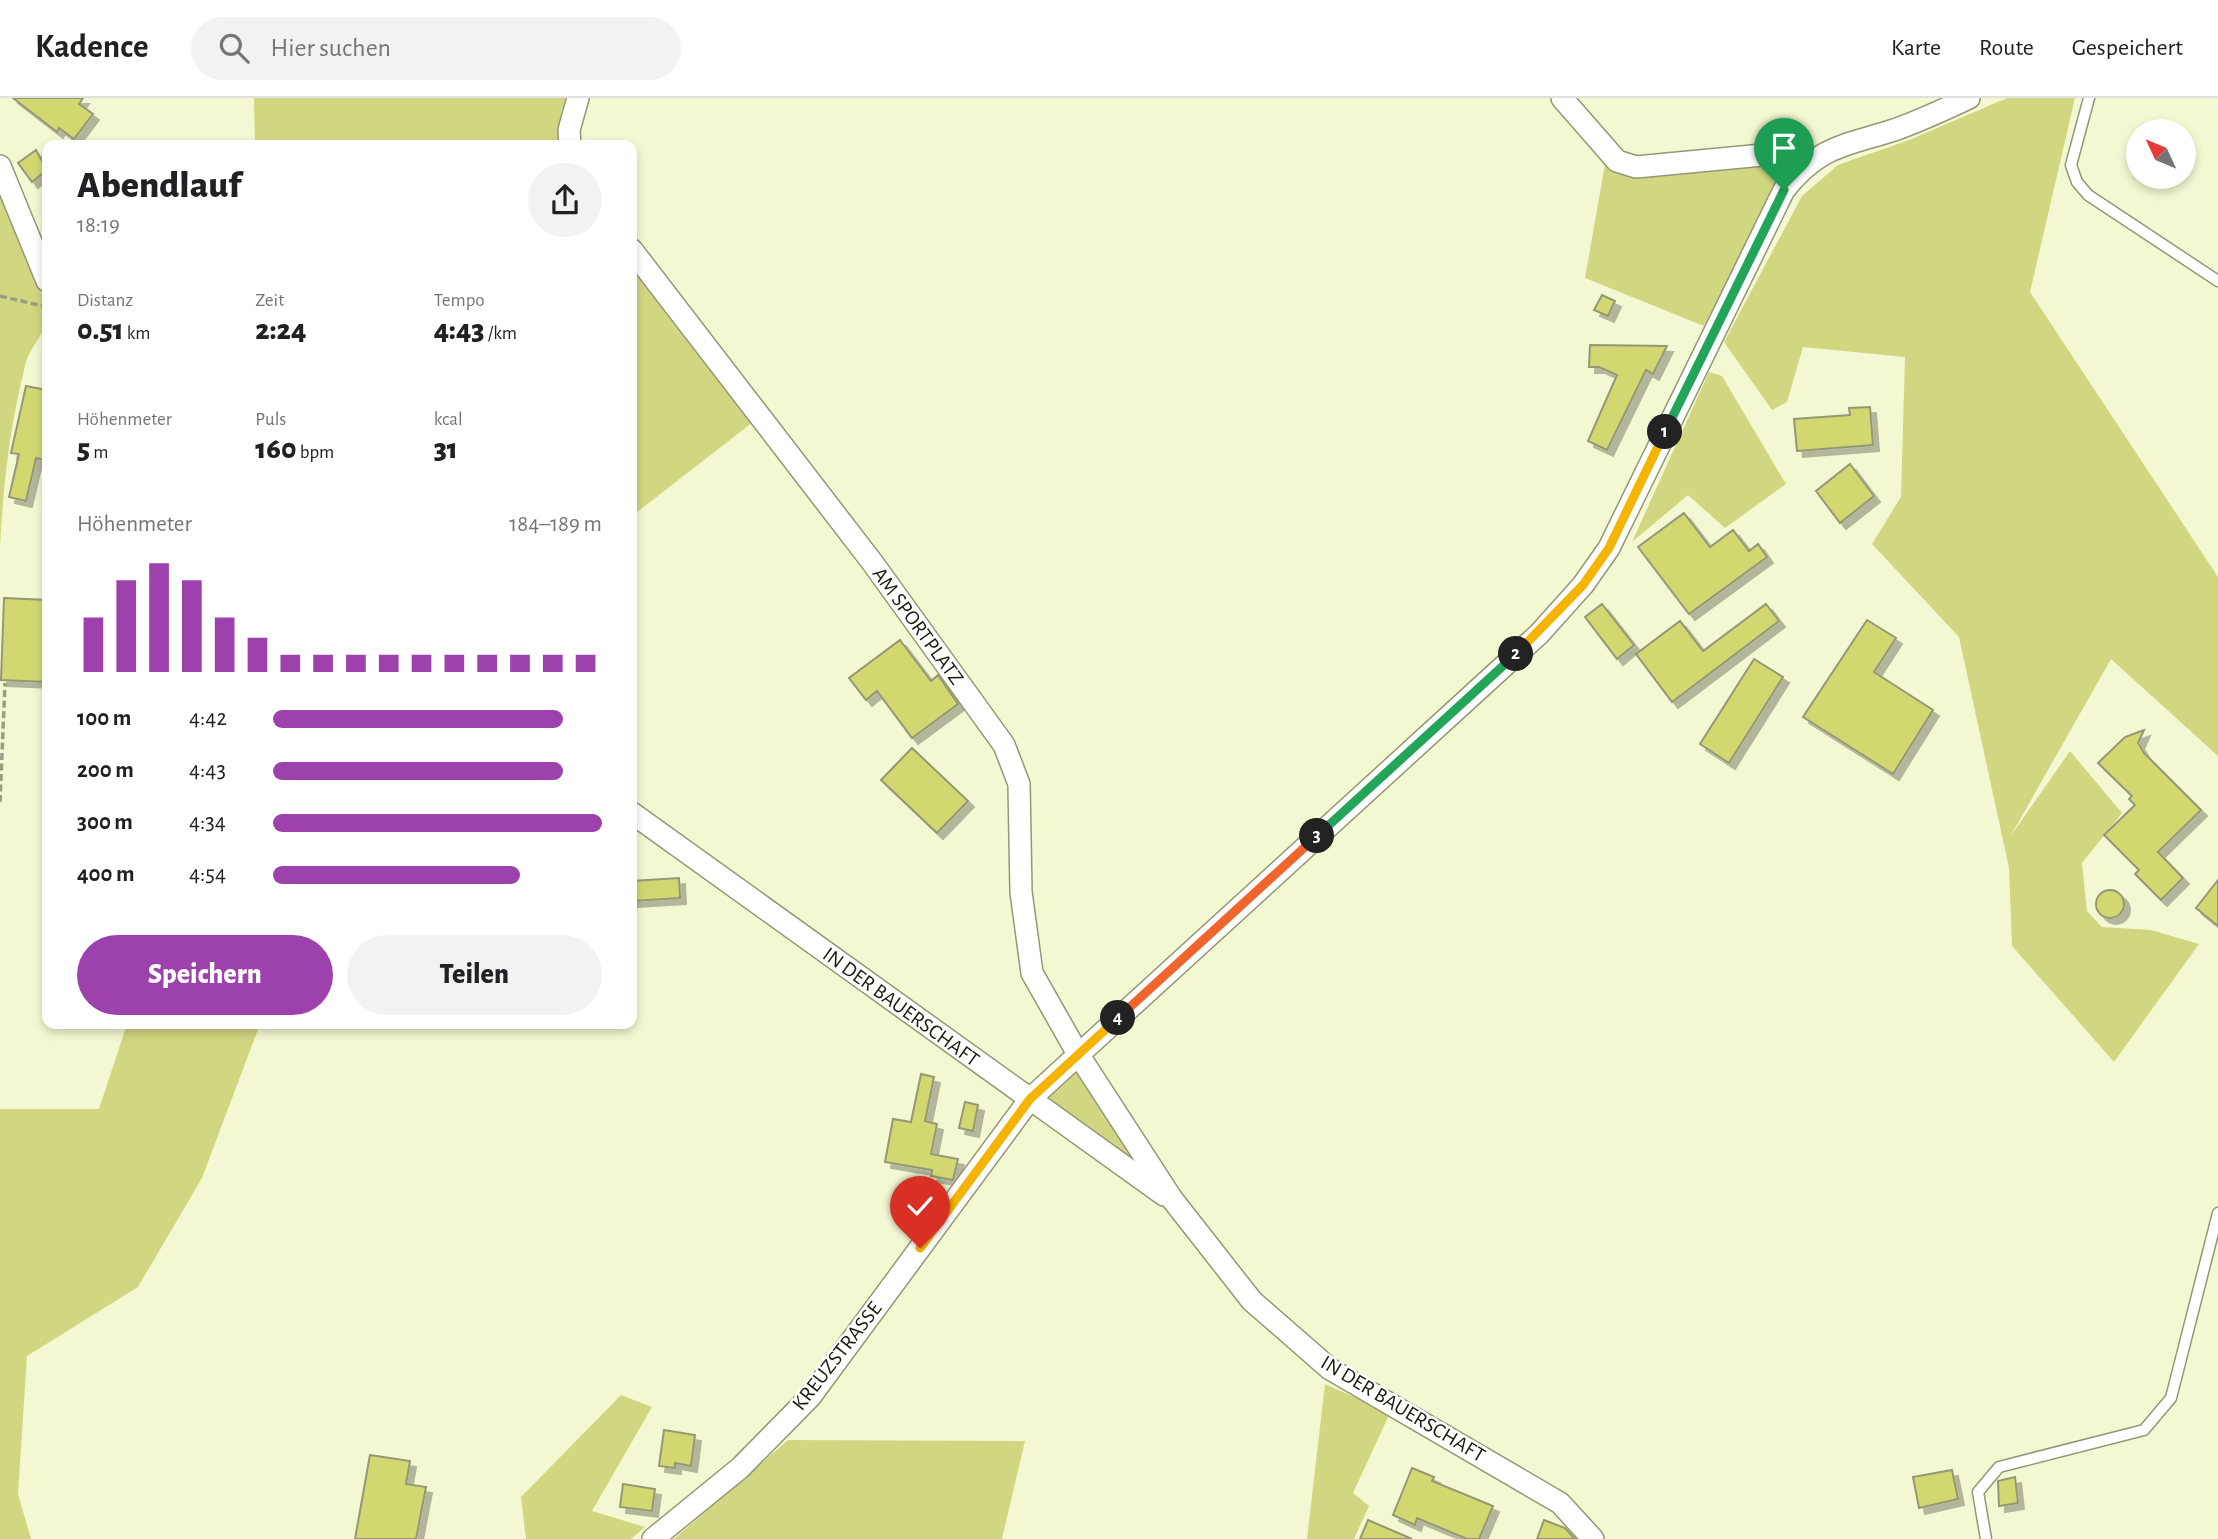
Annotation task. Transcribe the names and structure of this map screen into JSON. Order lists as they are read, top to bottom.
{
  "streets": {
    "street": ["AM SPORTPLATZ", "IN DER BAUERSCHAFT", "KREUZSTRASSE"]
  },
  "crossings": [
    ["AM SPORTPLATZ", "IN DER BAUERSCHAFT"],
    ["AM SPORTPLATZ", "KREUZSTRASSE"],
    ["IN DER BAUERSCHAFT", "KREUZSTRASSE"]
  ],
  "north": "top left",
  "page": {
    "header": "Kadence",
    "search": "Hier suchen",
    "nav": ["Karte", "Route", "Gespeichert"],
    "heading": ["Abendlauf", "18:19"],
    "stats": [
      ["Distanz", "0.51 km"],
      ["Zeit", "2:24"],
      ["Tempo", "4:43 /km"],
      ["Höhenmeter", "5 m"],
      ["Puls", "160 bpm"],
      ["kcal", "31"]
    ],
    "pins": [
      "1",
      "2",
      "3",
      "4"
    ],
    "chart": ["Höhenmeter", "184–189 m"],
    "list": [
      {
        "name": "100 m",
        "note": "4:42"
      },
      {
        "name": "200 m",
        "note": "4:43"
      },
      {
        "name": "300 m",
        "note": "4:34"
      },
      {
        "name": "400 m",
        "note": "4:54"
      }
    ],
    "buttons": ["Speichern", "Teilen"]
  }
}
